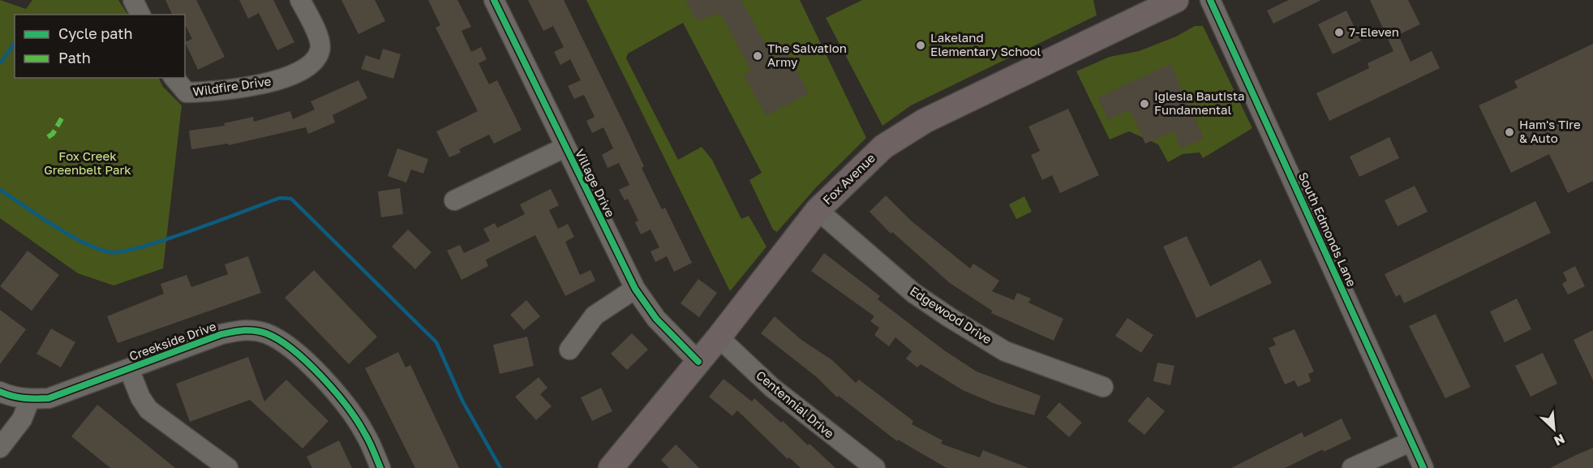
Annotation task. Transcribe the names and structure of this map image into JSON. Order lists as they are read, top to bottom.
{
  "streets": {
    "main road": ["Fox Avenue"],
    "street": [
      "Wildfire Drive",
      "Village Drive",
      "South Edmonds Lane",
      "Edgewood Drive",
      "Creekside Drive",
      "Centennial Drive"
    ]
  },
  "crossings": [
    ["Fox Avenue", "Village Drive"],
    ["Fox Avenue", "Edgewood Drive"],
    ["Fox Avenue", "Centennial Drive"]
  ],
  "parks": ["Fox Creek Greenbelt Park"],
  "places": [
    "7-Eleven",
    "Lakeland Elementary School",
    "The Salvation Army",
    "Iglesia Bautista Fundamental",
    "Ham's Tire & Auto"
  ],
  "legend": ["Cycle path", "Path"],
  "north": "bottom right"
}
